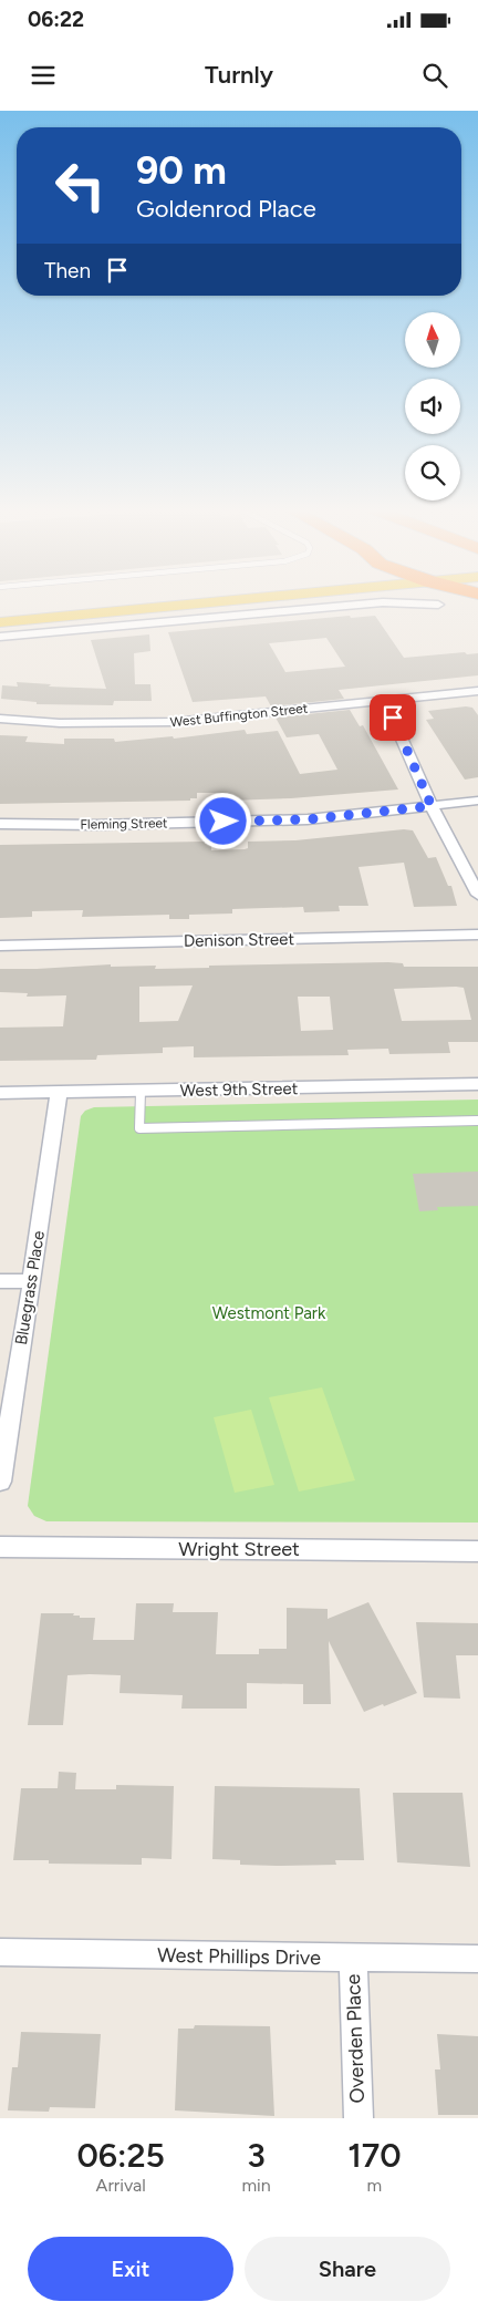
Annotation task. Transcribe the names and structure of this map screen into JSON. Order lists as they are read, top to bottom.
{
  "streets": {
    "street": [
      "West Buffington Street",
      "Fleming Street",
      "Denison Street",
      "West 9th Street",
      "Bluegrass Place",
      "Wright Street",
      "West Phillips Drive",
      "Overden Place"
    ]
  },
  "crossings": [
    ["West 9th Street", "Bluegrass Place"],
    ["West Phillips Drive", "Overden Place"]
  ],
  "parks": ["Westmont Park"],
  "north": "top",
  "page": {
    "status": "06:22",
    "header": "Turnly",
    "turn": ["90 m", "Goldenrod Place"],
    "then": "Then",
    "eta": [
      "06:25",
      "Arrival",
      "3",
      "min",
      "170",
      "m"
    ],
    "buttons": ["Exit", "Share"]
  }
}
